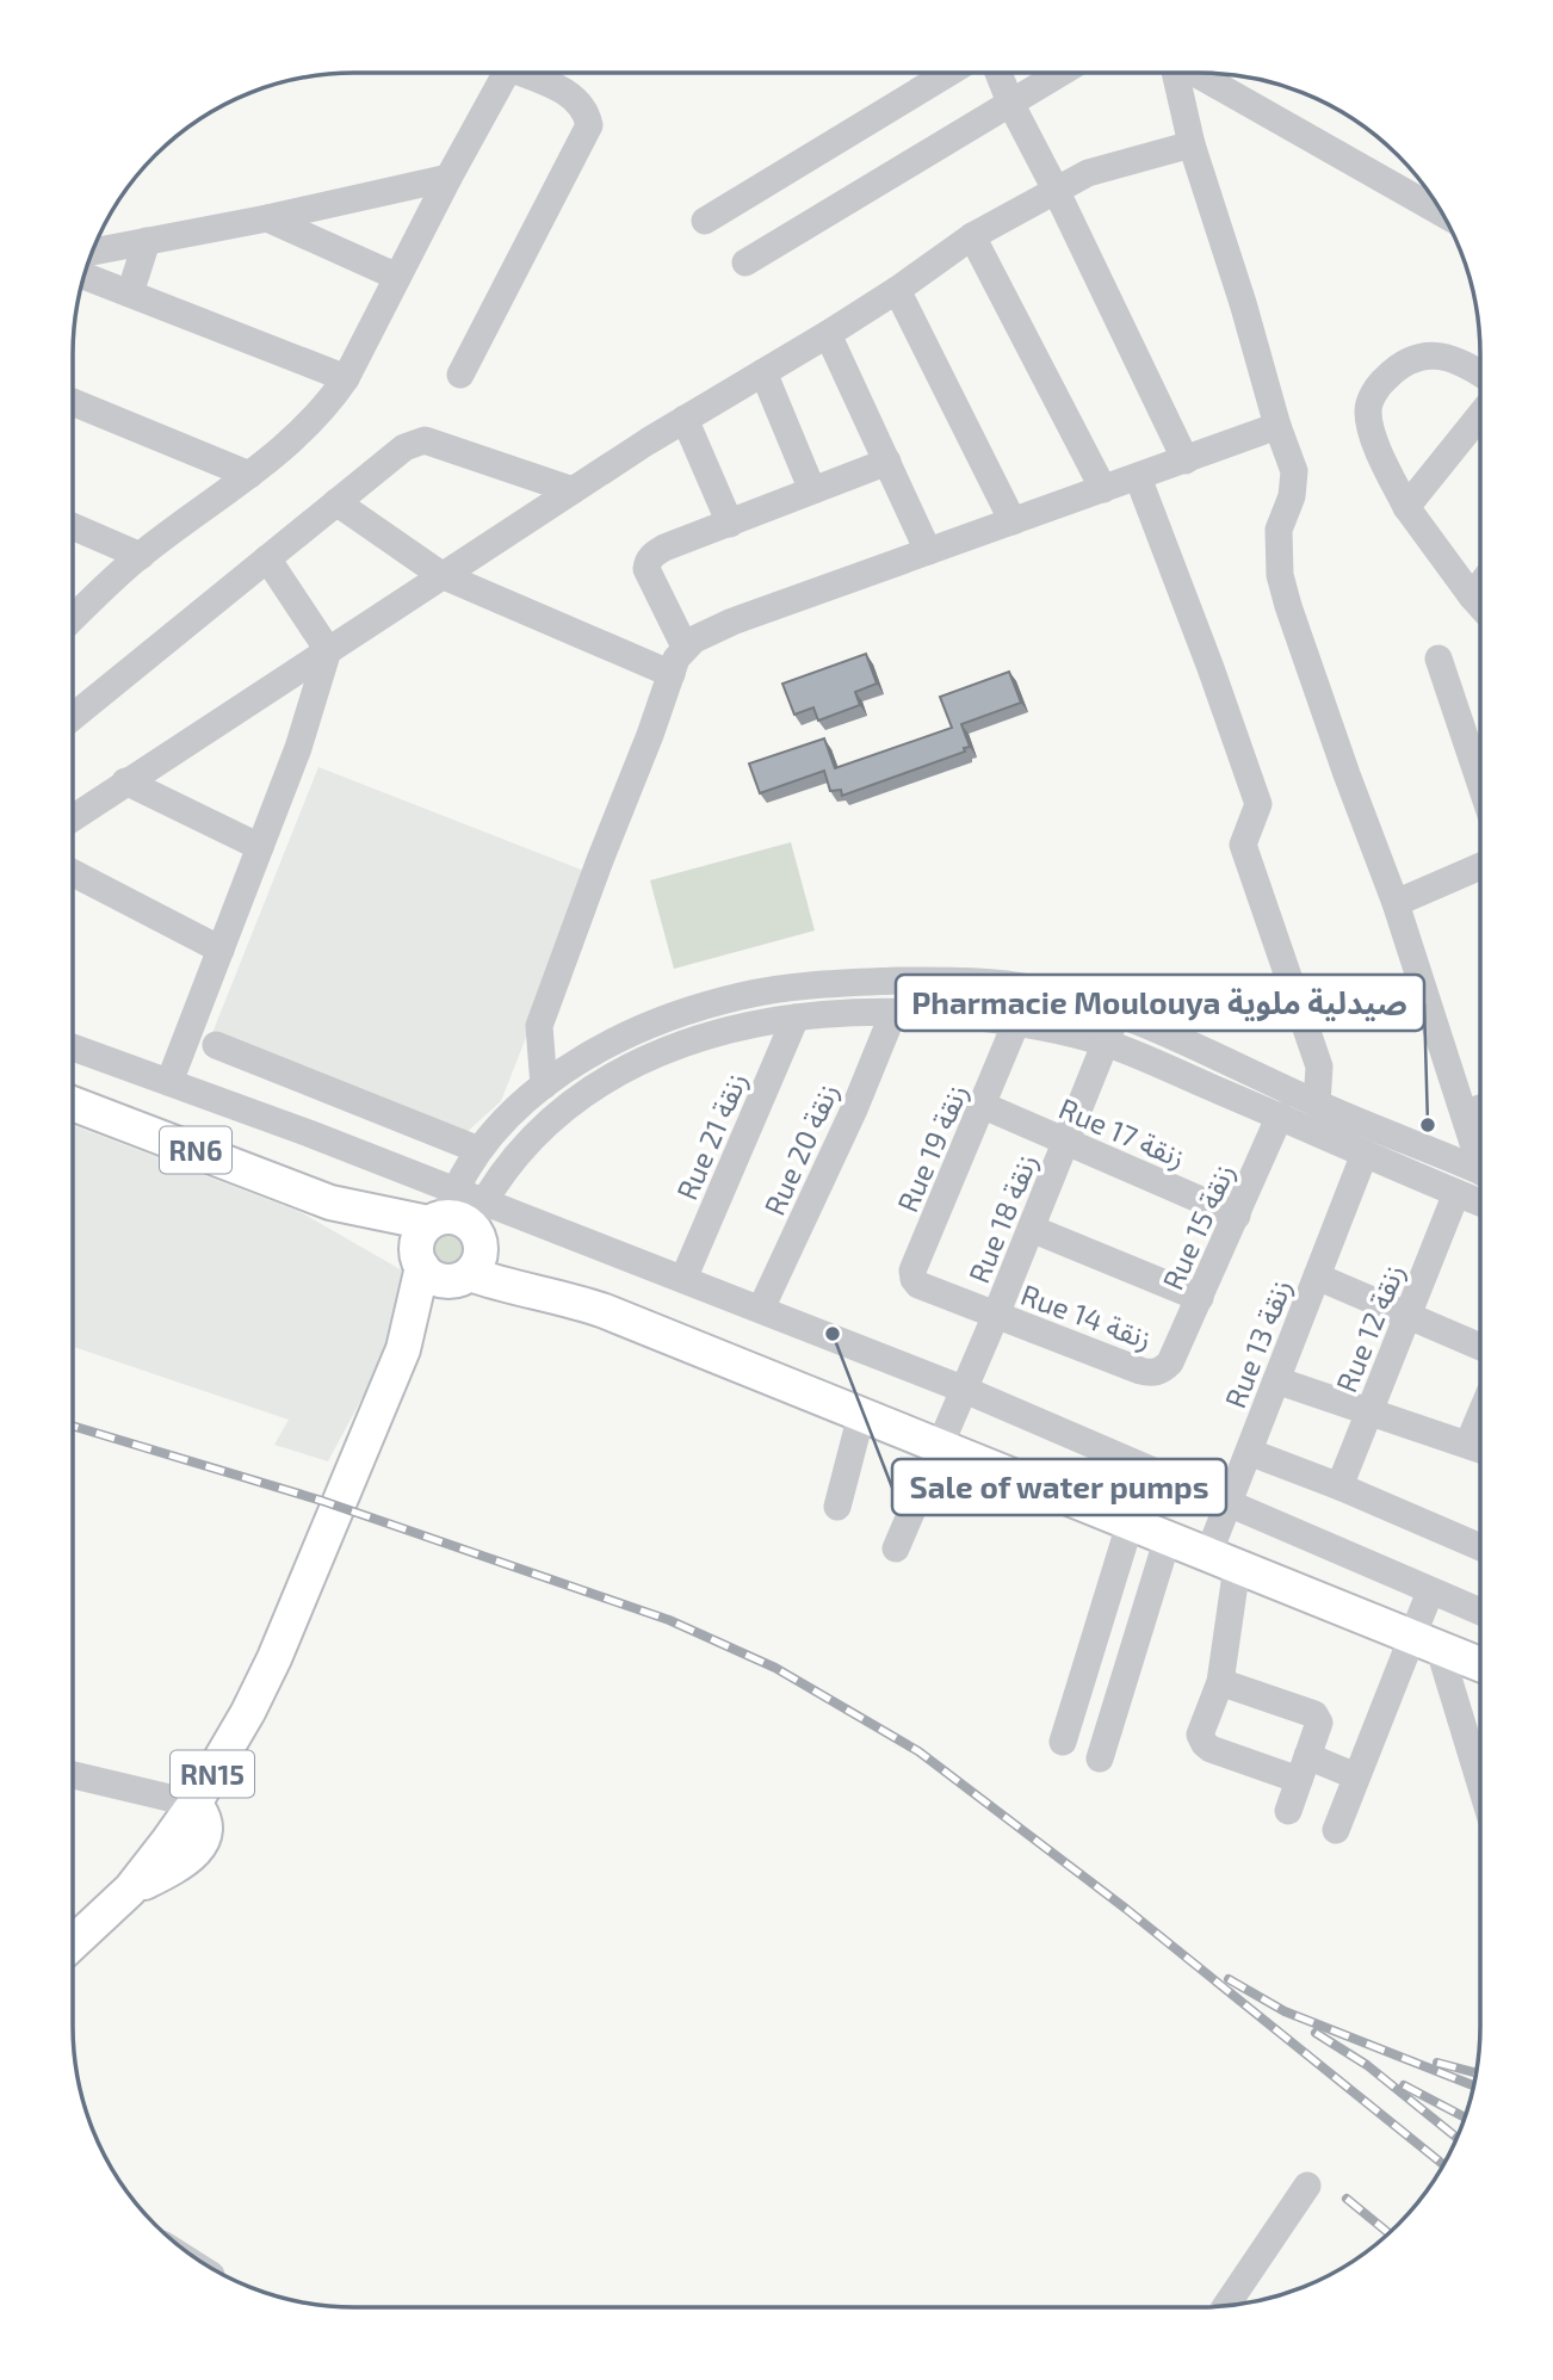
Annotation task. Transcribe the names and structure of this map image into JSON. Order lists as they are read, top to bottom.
{
  "streets": {
    "main road": ["RN6", "RN15"],
    "street": [
      "Rue 17 زنقة",
      "Rue 21 زنقة",
      "Rue 19 زنقة",
      "Rue 20 زنقة",
      "Rue 18 زنقة",
      "Rue 15 زنقة",
      "Rue 14 زنقة",
      "Rue 12 زنقة",
      "Rue 13 زنقة"
    ]
  },
  "crossings": [
    ["Rue 17 زنقة", "Rue 19 زنقة"],
    ["Rue 17 زنقة", "Rue 18 زنقة"],
    ["Rue 17 زنقة", "Rue 15 زنقة"],
    ["Rue 19 زنقة", "Rue 14 زنقة"],
    ["RN6", "Rue 18 زنقة"],
    ["RN6", "Rue 13 زنقة"],
    ["RN6", "RN15"],
    ["Rue 18 زنقة", "Rue 14 زنقة"],
    ["Rue 15 زنقة", "Rue 14 زنقة"]
  ],
  "places": ["Pharmacie Moulouya صيدلية ملوية", "Sale of water pumps"]
}
